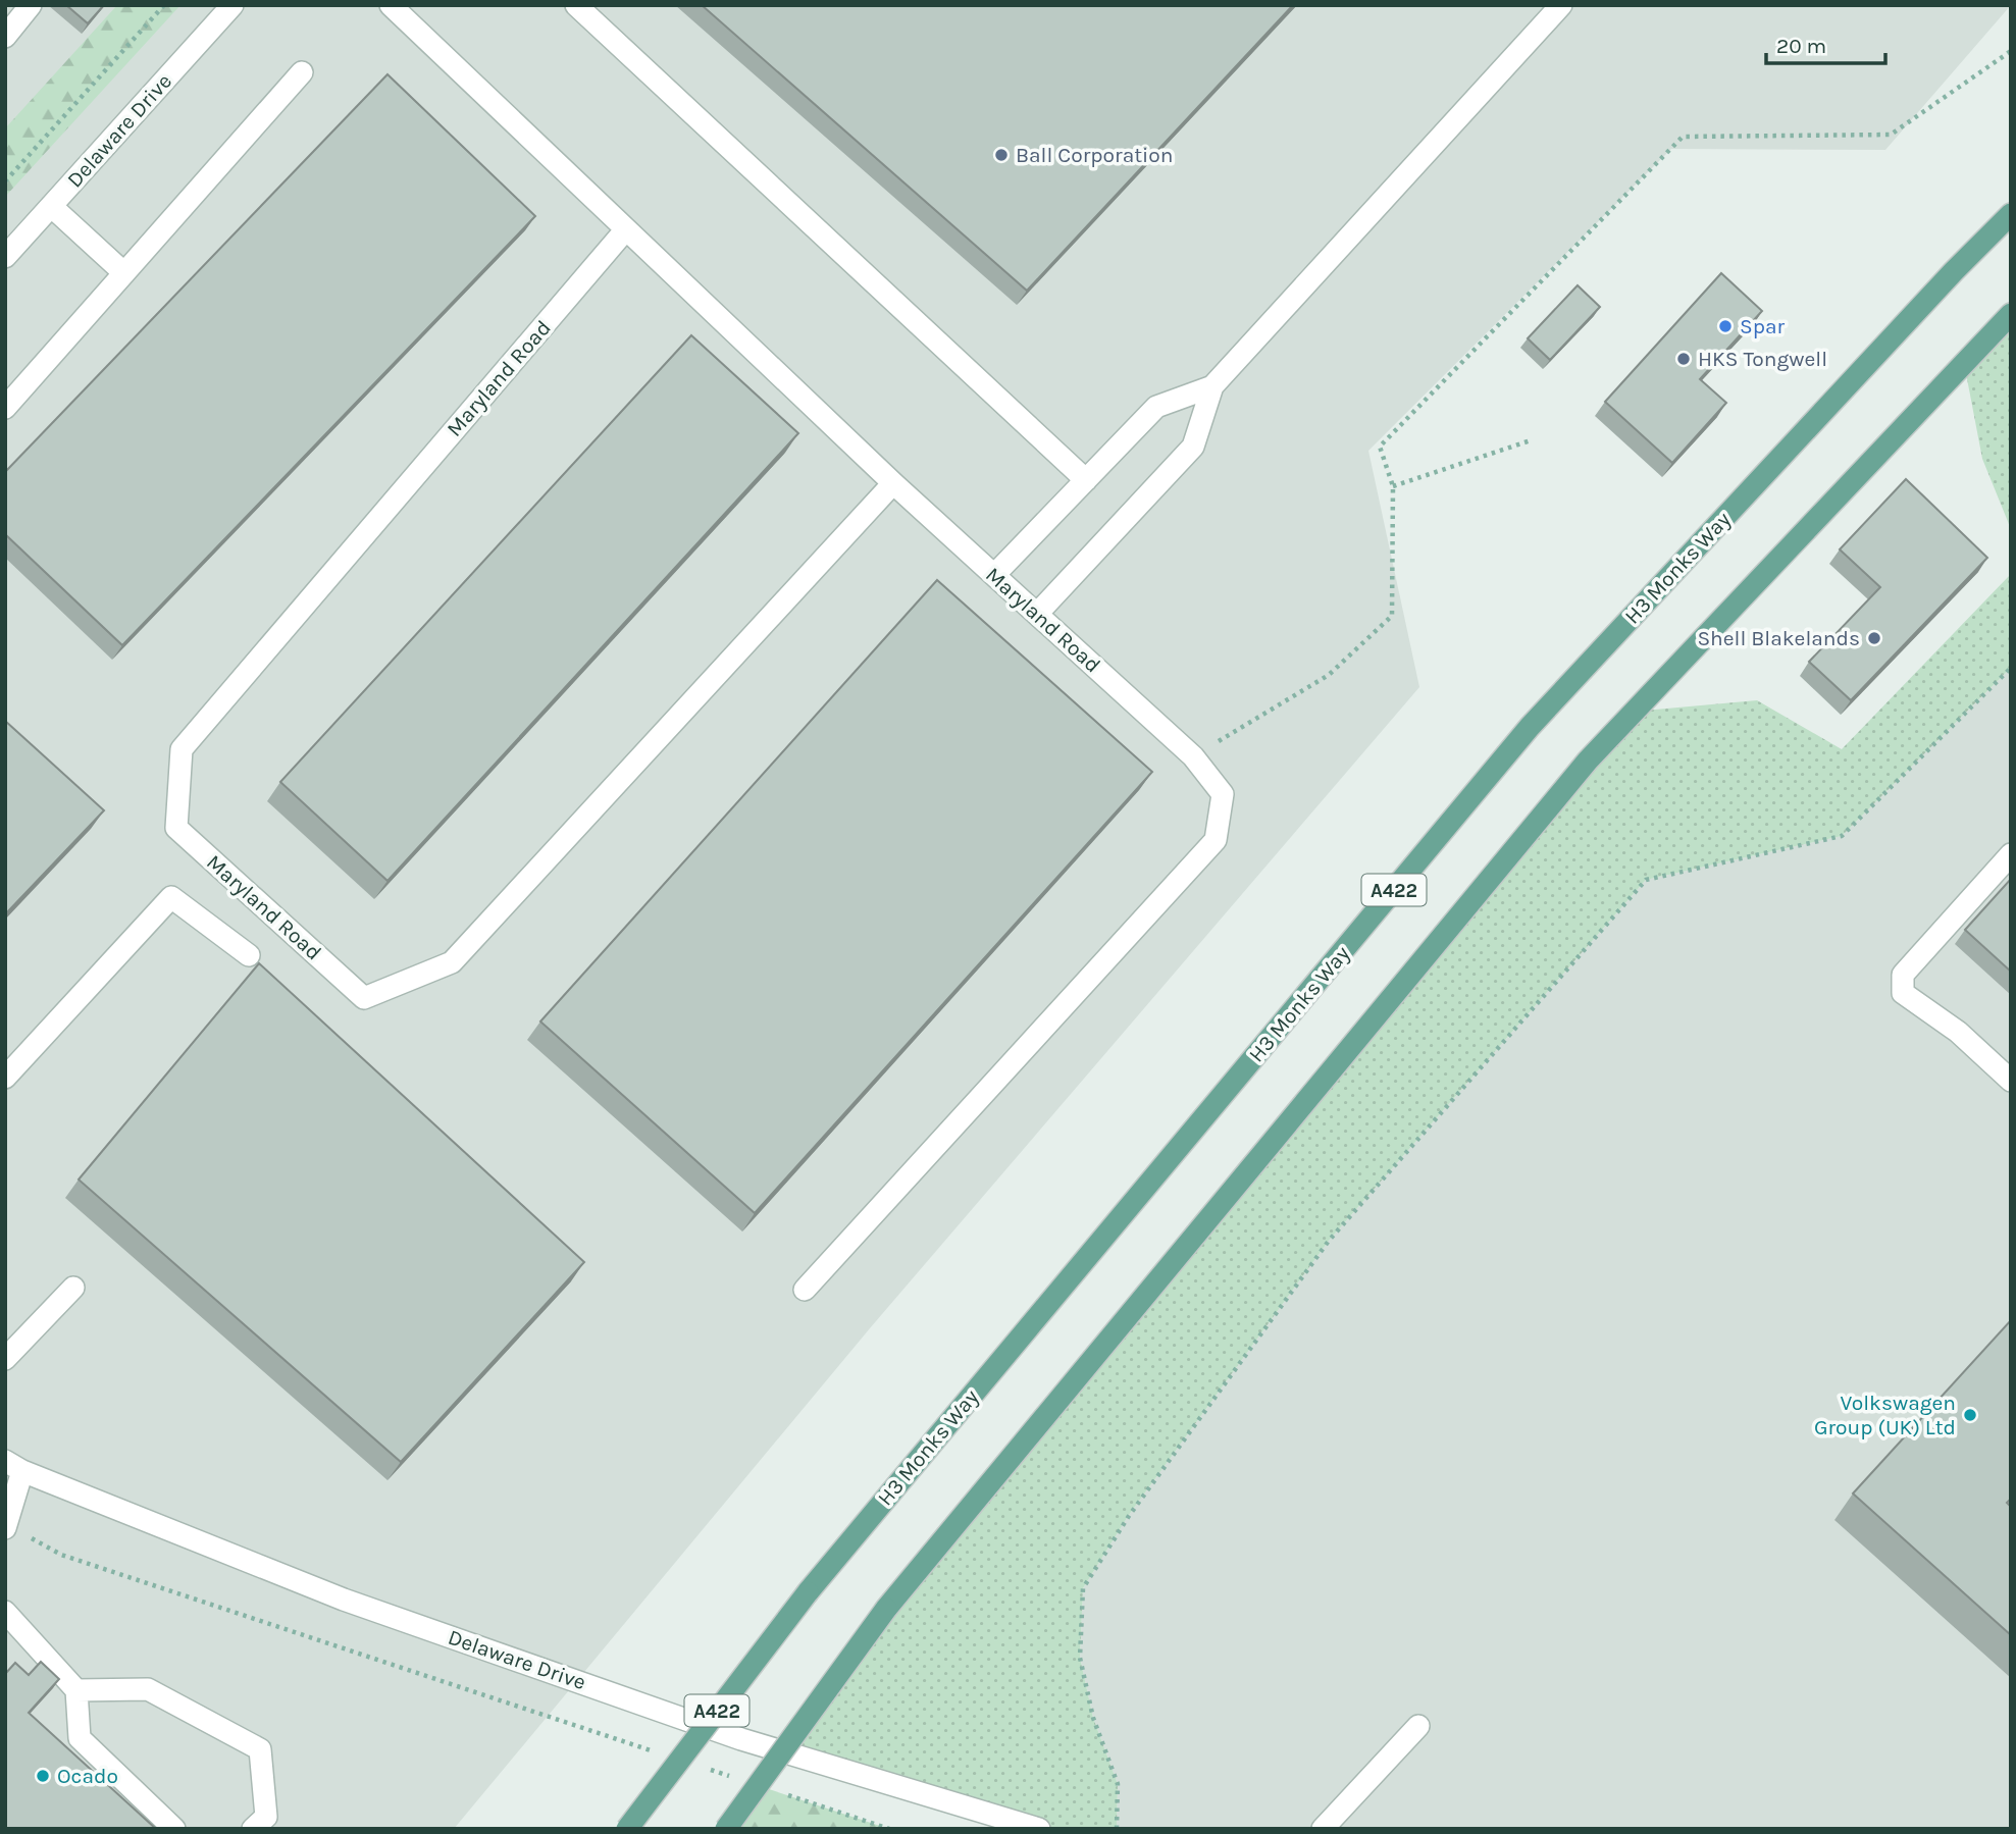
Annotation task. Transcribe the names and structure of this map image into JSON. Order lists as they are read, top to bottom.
{
  "streets": {
    "main road": ["H3 Monks Way", "A422"],
    "street": ["Delaware Drive", "Maryland Road"]
  },
  "places": [
    "Ball Corporation",
    "Spar",
    "HKS Tongwell",
    "Shell Blakelands",
    "Volkswagen Group (UK) Ltd",
    "Ocado"
  ],
  "scale_bar": "20 m"
}
